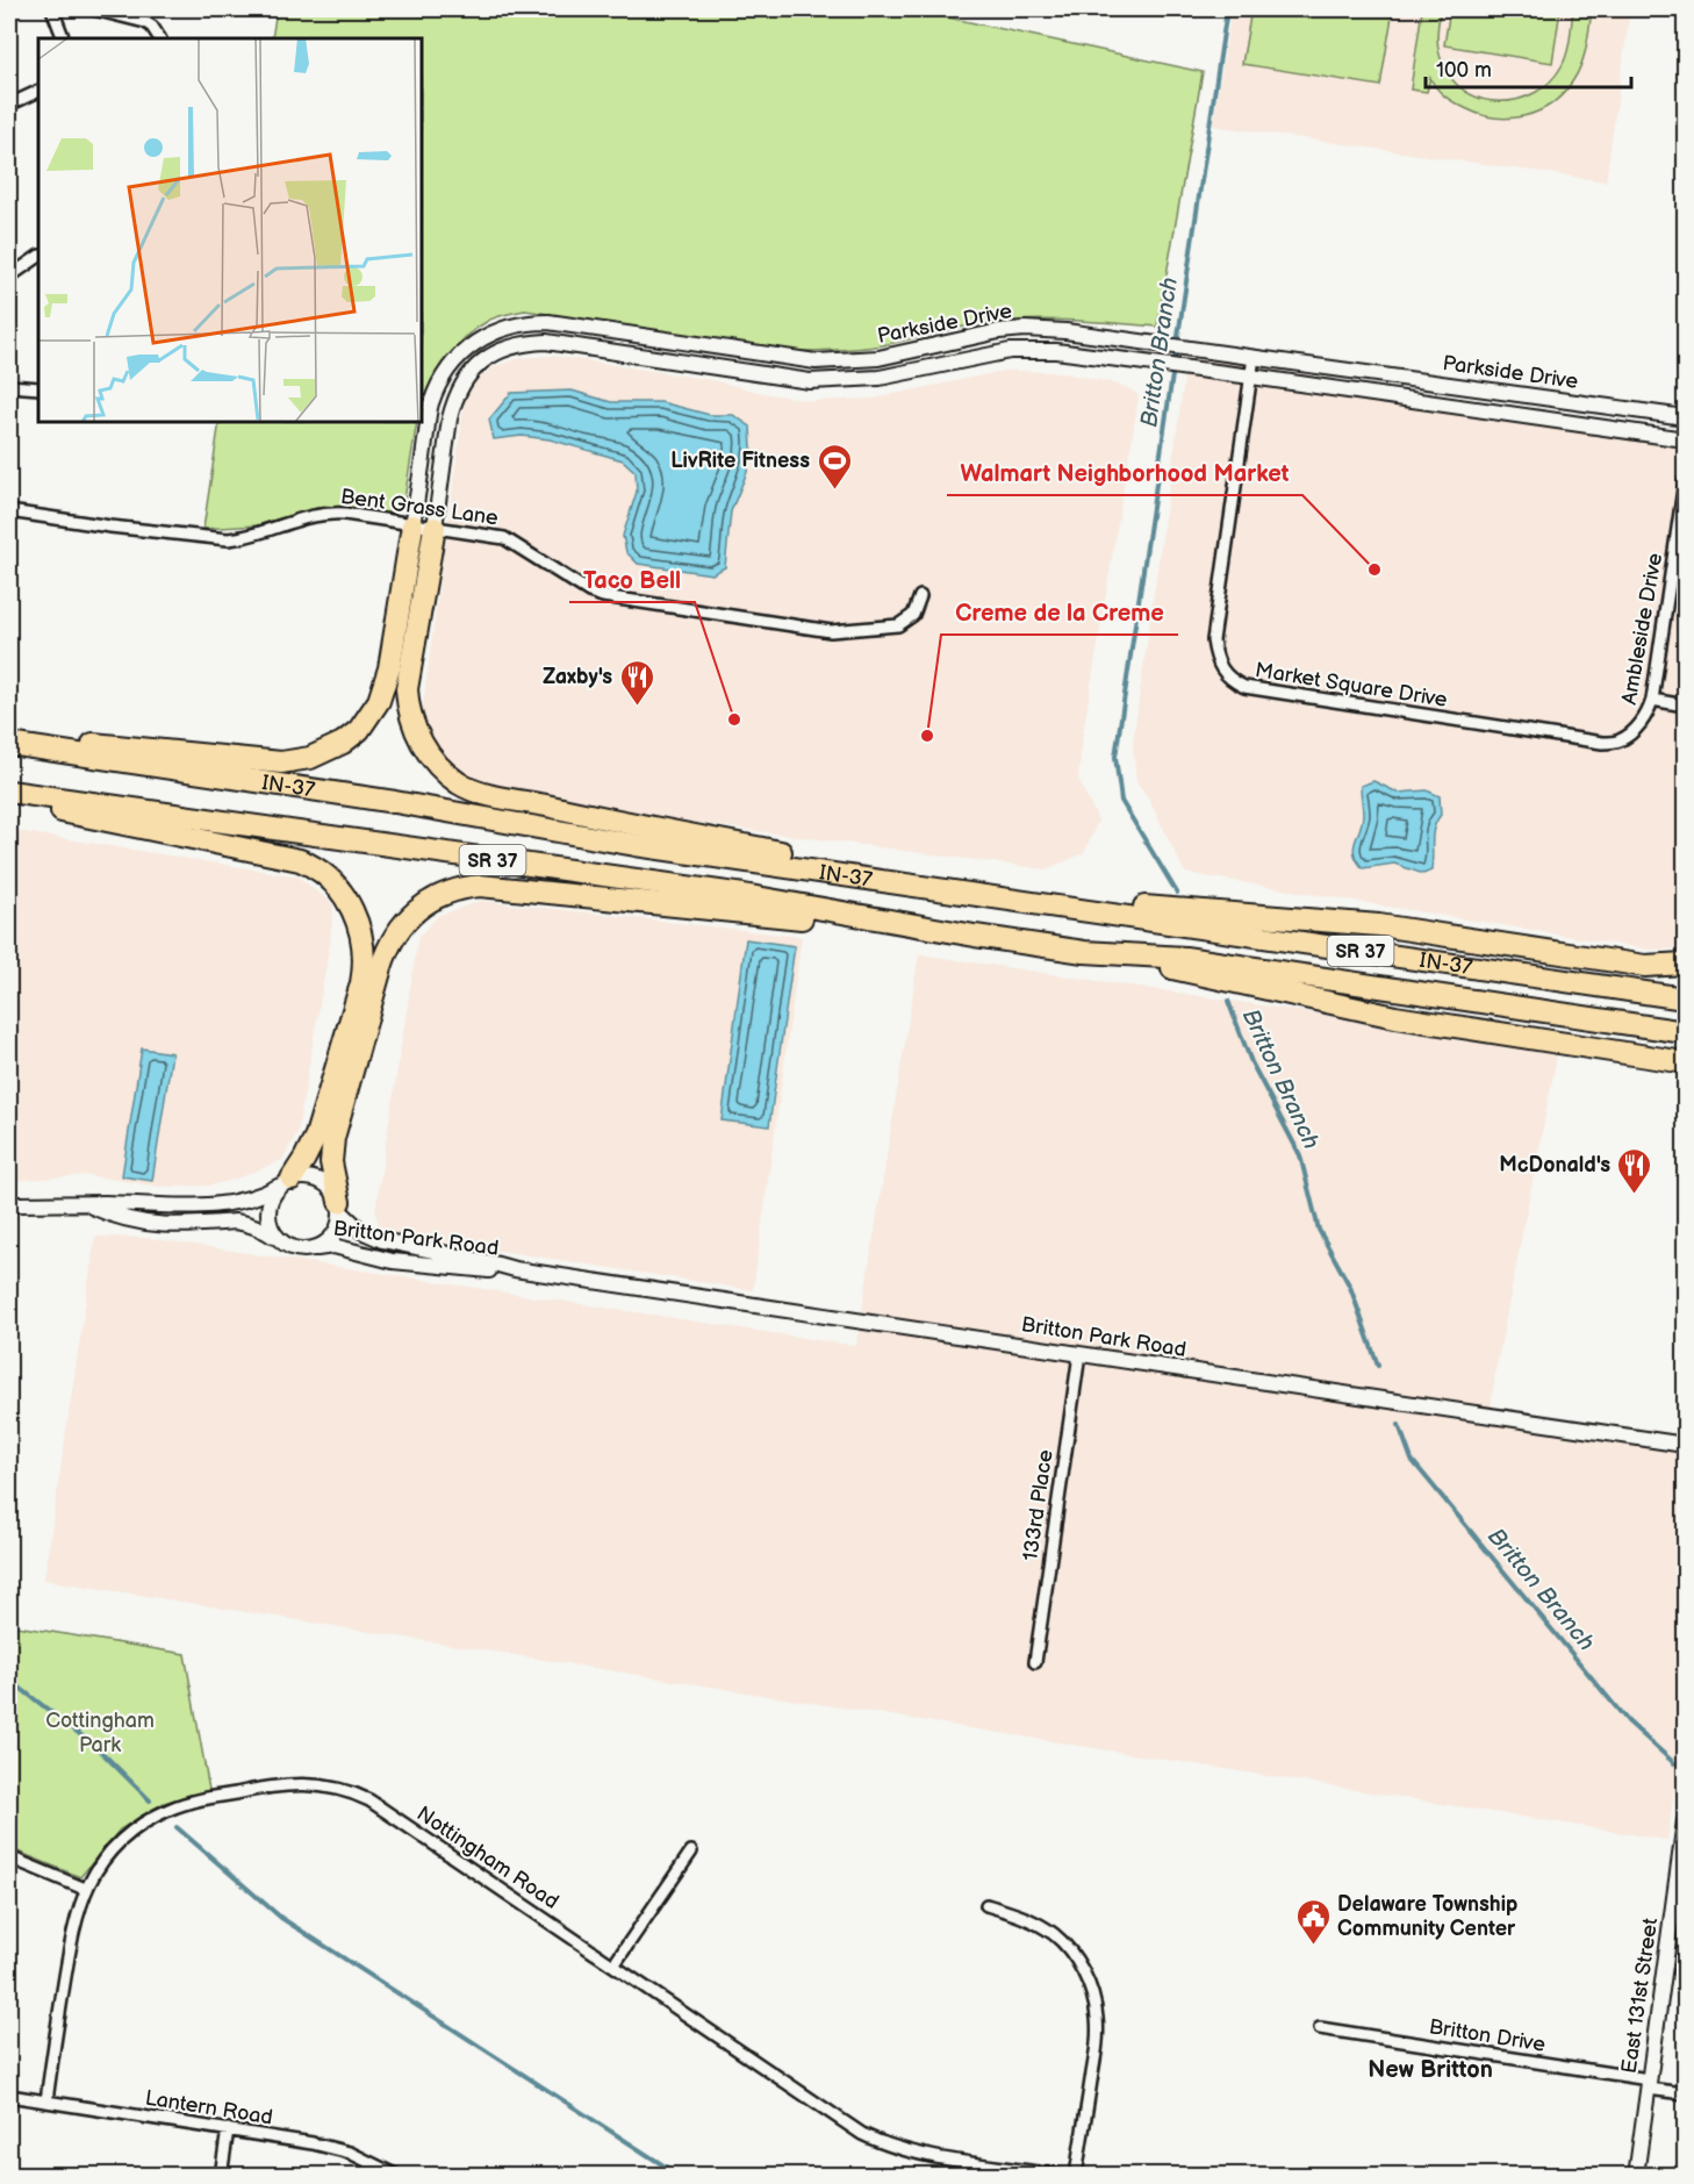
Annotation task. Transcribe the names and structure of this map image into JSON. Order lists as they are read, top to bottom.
{
  "streets": {
    "highway": ["IN-37", "SR 37"],
    "street": [
      "Parkside Drive",
      "Bent Grass Lane",
      "Ambleside Drive",
      "Market Square Drive",
      "Britton Park Road",
      "133rd Place",
      "Nottingham Road",
      "East 131st Street",
      "Britton Drive",
      "Lantern Road"
    ]
  },
  "crossings": [
    ["Parkside Drive", "Bent Grass Lane"],
    ["Parkside Drive", "Market Square Drive"],
    ["Ambleside Drive", "Market Square Drive"],
    ["Britton Park Road", "133rd Place"],
    ["Nottingham Road", "Lantern Road"],
    ["East 131st Street", "Britton Drive"]
  ],
  "districts": ["New Britton"],
  "water": ["Britton Branch"],
  "parks": ["Cottingham Park"],
  "places": {
    "sports": ["LivRite Fitness"],
    "other": ["Walmart Neighborhood Market", "Taco Bell", "Creme de la Creme"],
    "restaurant": ["Zaxby's", "McDonald's"],
    "public building": ["Delaware Township Community Center"]
  },
  "scale_bar": "100 m"
}
